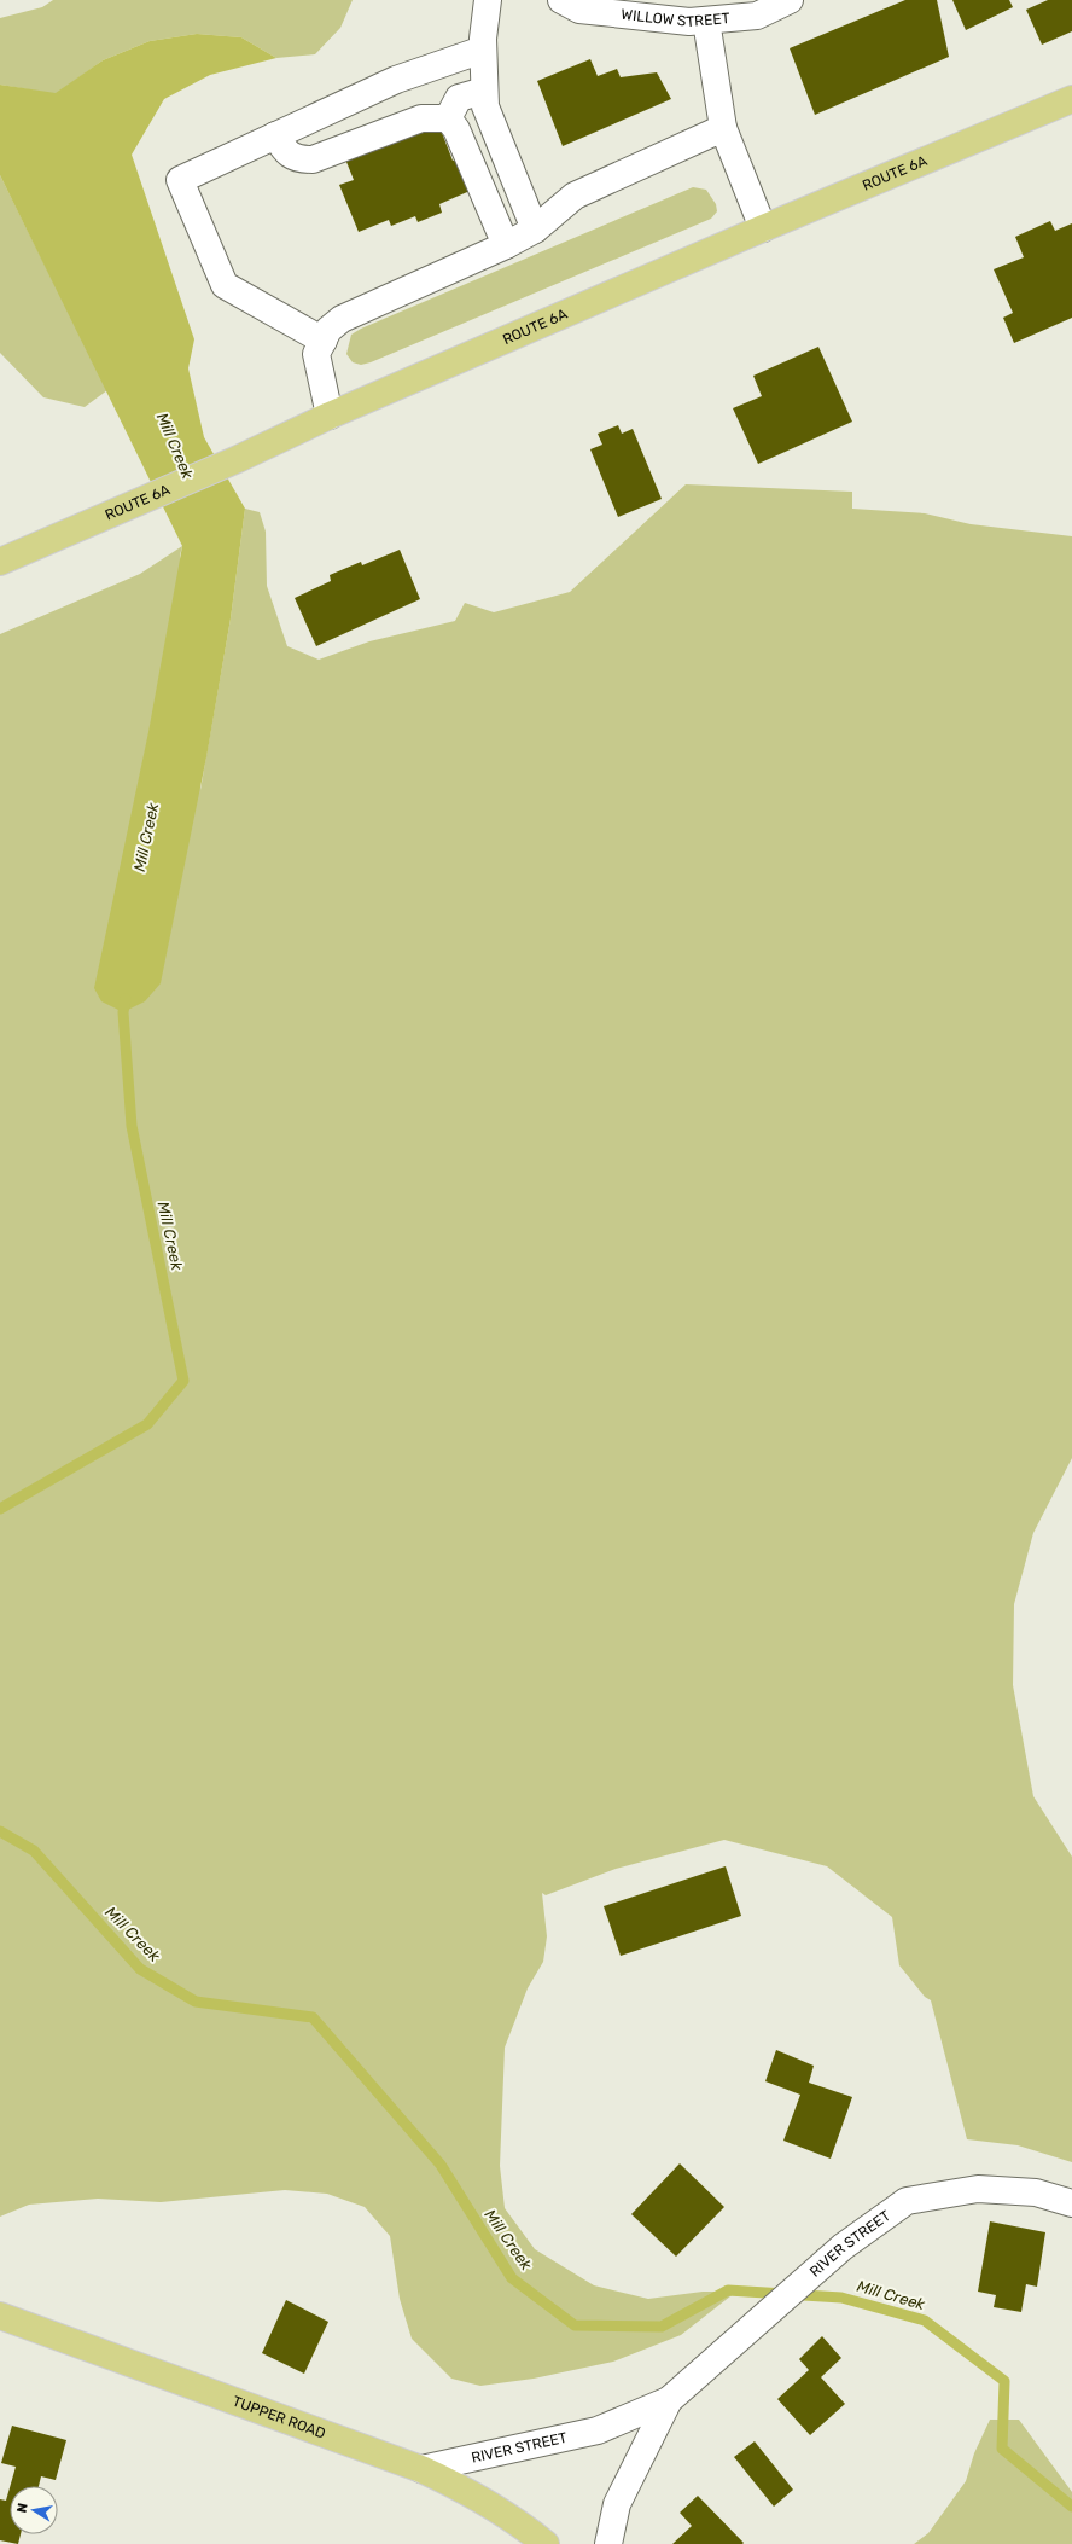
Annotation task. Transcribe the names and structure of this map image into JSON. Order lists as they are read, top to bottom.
{
  "streets": {
    "main road": ["ROUTE 6A", "TUPPER ROAD"],
    "street": ["WILLOW STREET", "RIVER STREET"]
  },
  "crossings": [
    ["RIVER STREET", "TUPPER ROAD"]
  ],
  "water": ["Mill Creek"],
  "north": "left"
}
